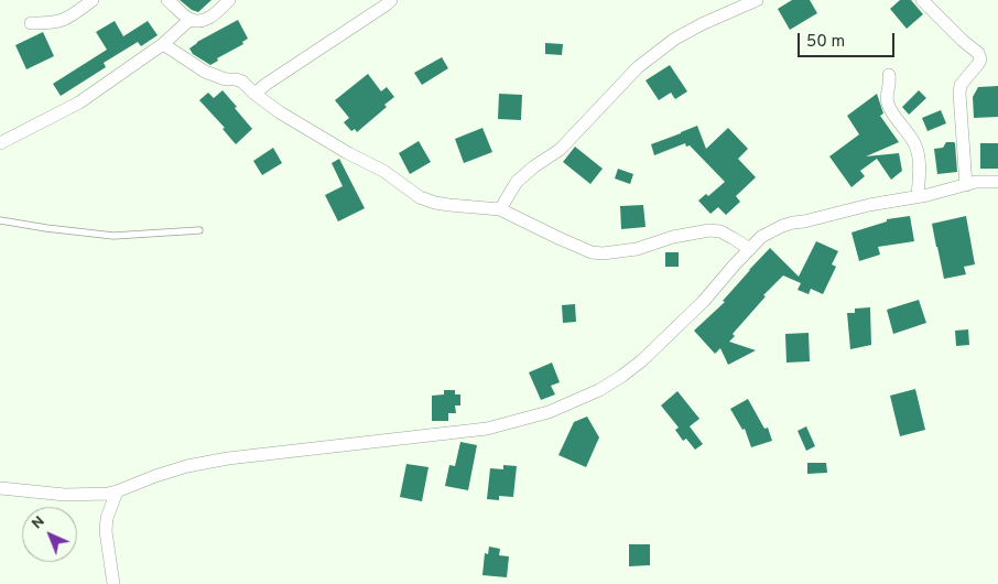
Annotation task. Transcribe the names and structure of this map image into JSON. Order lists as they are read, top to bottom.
{
  "scale_bar": "50 m",
  "north": "top left"
}
